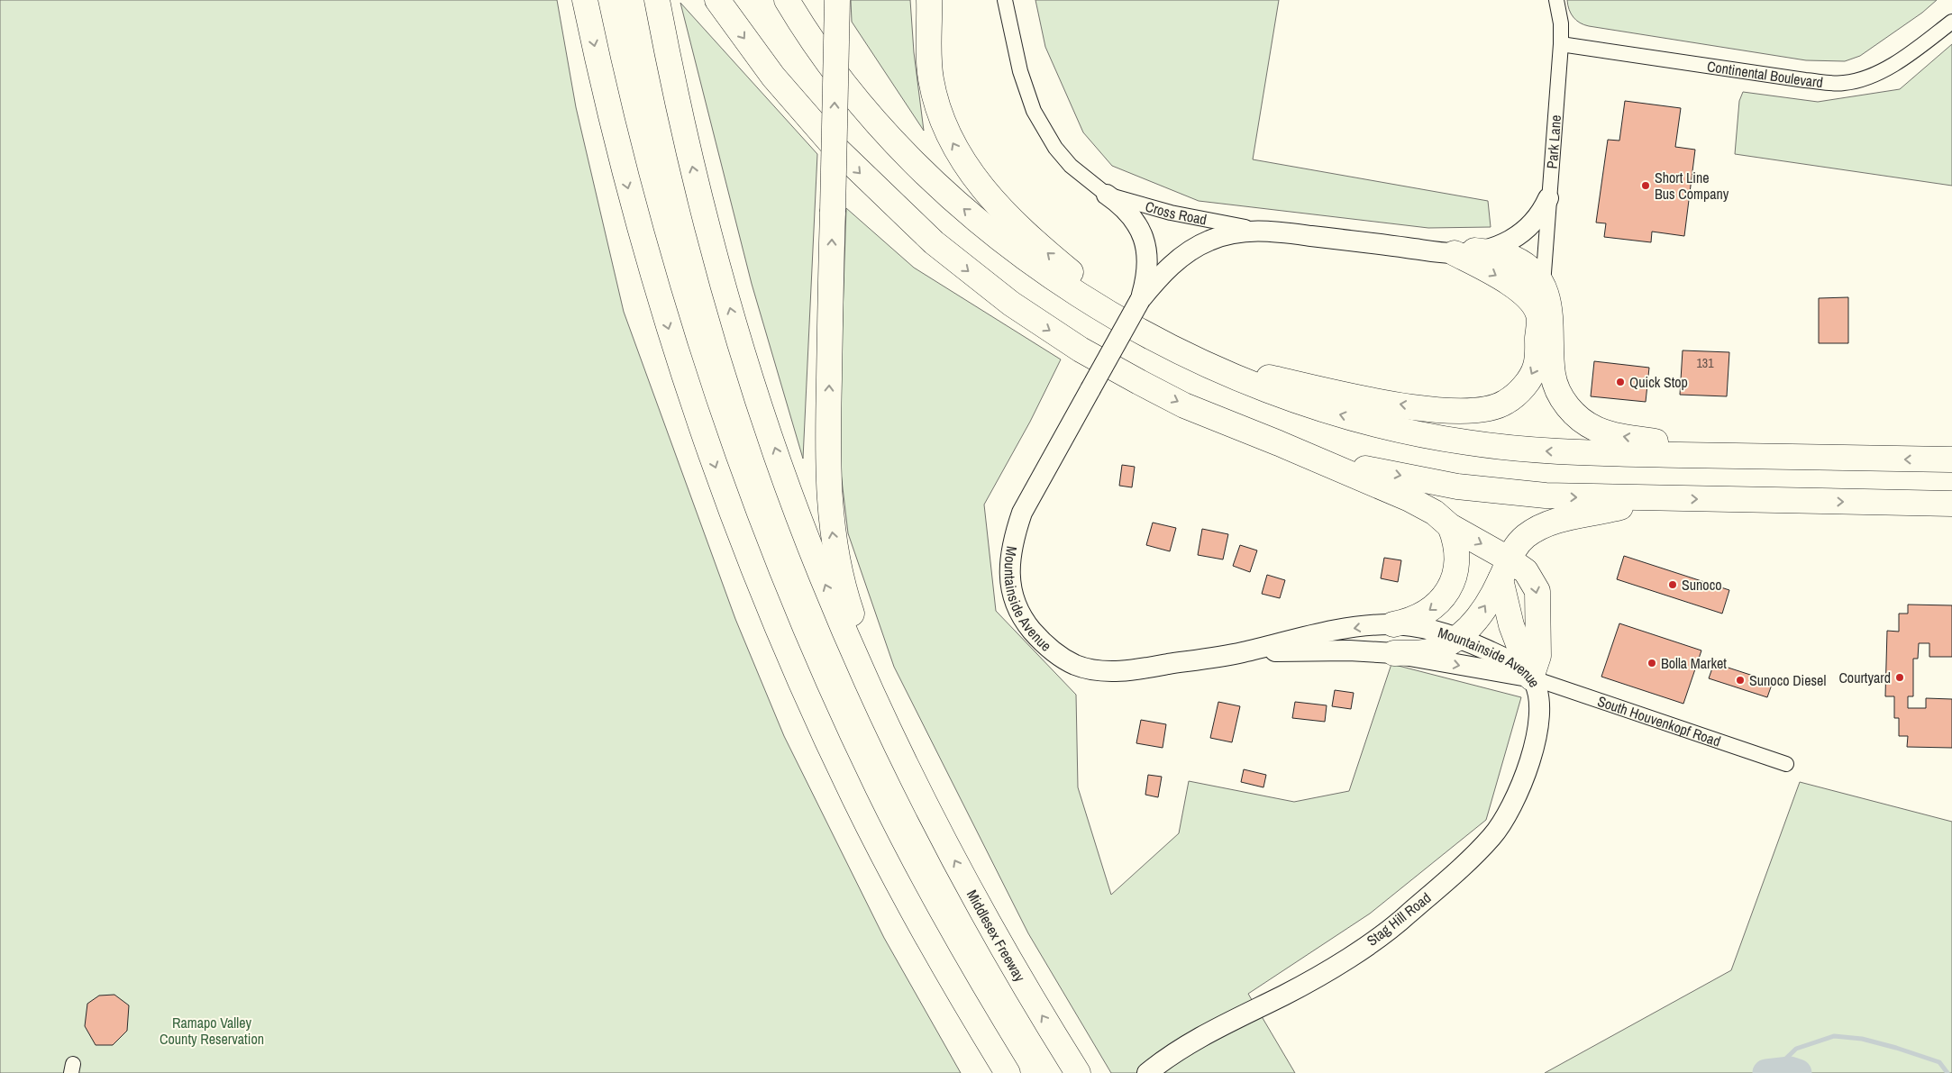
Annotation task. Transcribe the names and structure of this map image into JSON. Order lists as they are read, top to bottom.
{
  "streets": {
    "highway": ["Middlesex Freeway"],
    "street": [
      "Continental Boulevard",
      "Park Lane",
      "Cross Road",
      "Mountainside Avenue",
      "South Houvenkopf Road",
      "Stag Hill Road"
    ]
  },
  "crossings": [
    ["Continental Boulevard", "Park Lane"],
    ["Cross Road", "Mountainside Avenue"],
    ["Mountainside Avenue", "South Houvenkopf Road"],
    ["Mountainside Avenue", "Stag Hill Road"],
    ["South Houvenkopf Road", "Stag Hill Road"]
  ],
  "parks": ["Ramapo Valley County Reservation"],
  "places": [
    "Short Line Bus Company",
    "Quick Stop",
    "Sunoco",
    "Bolla Market",
    "Courtyard",
    "Sunoco Diesel"
  ],
  "house_numbers": ["131"]
}
